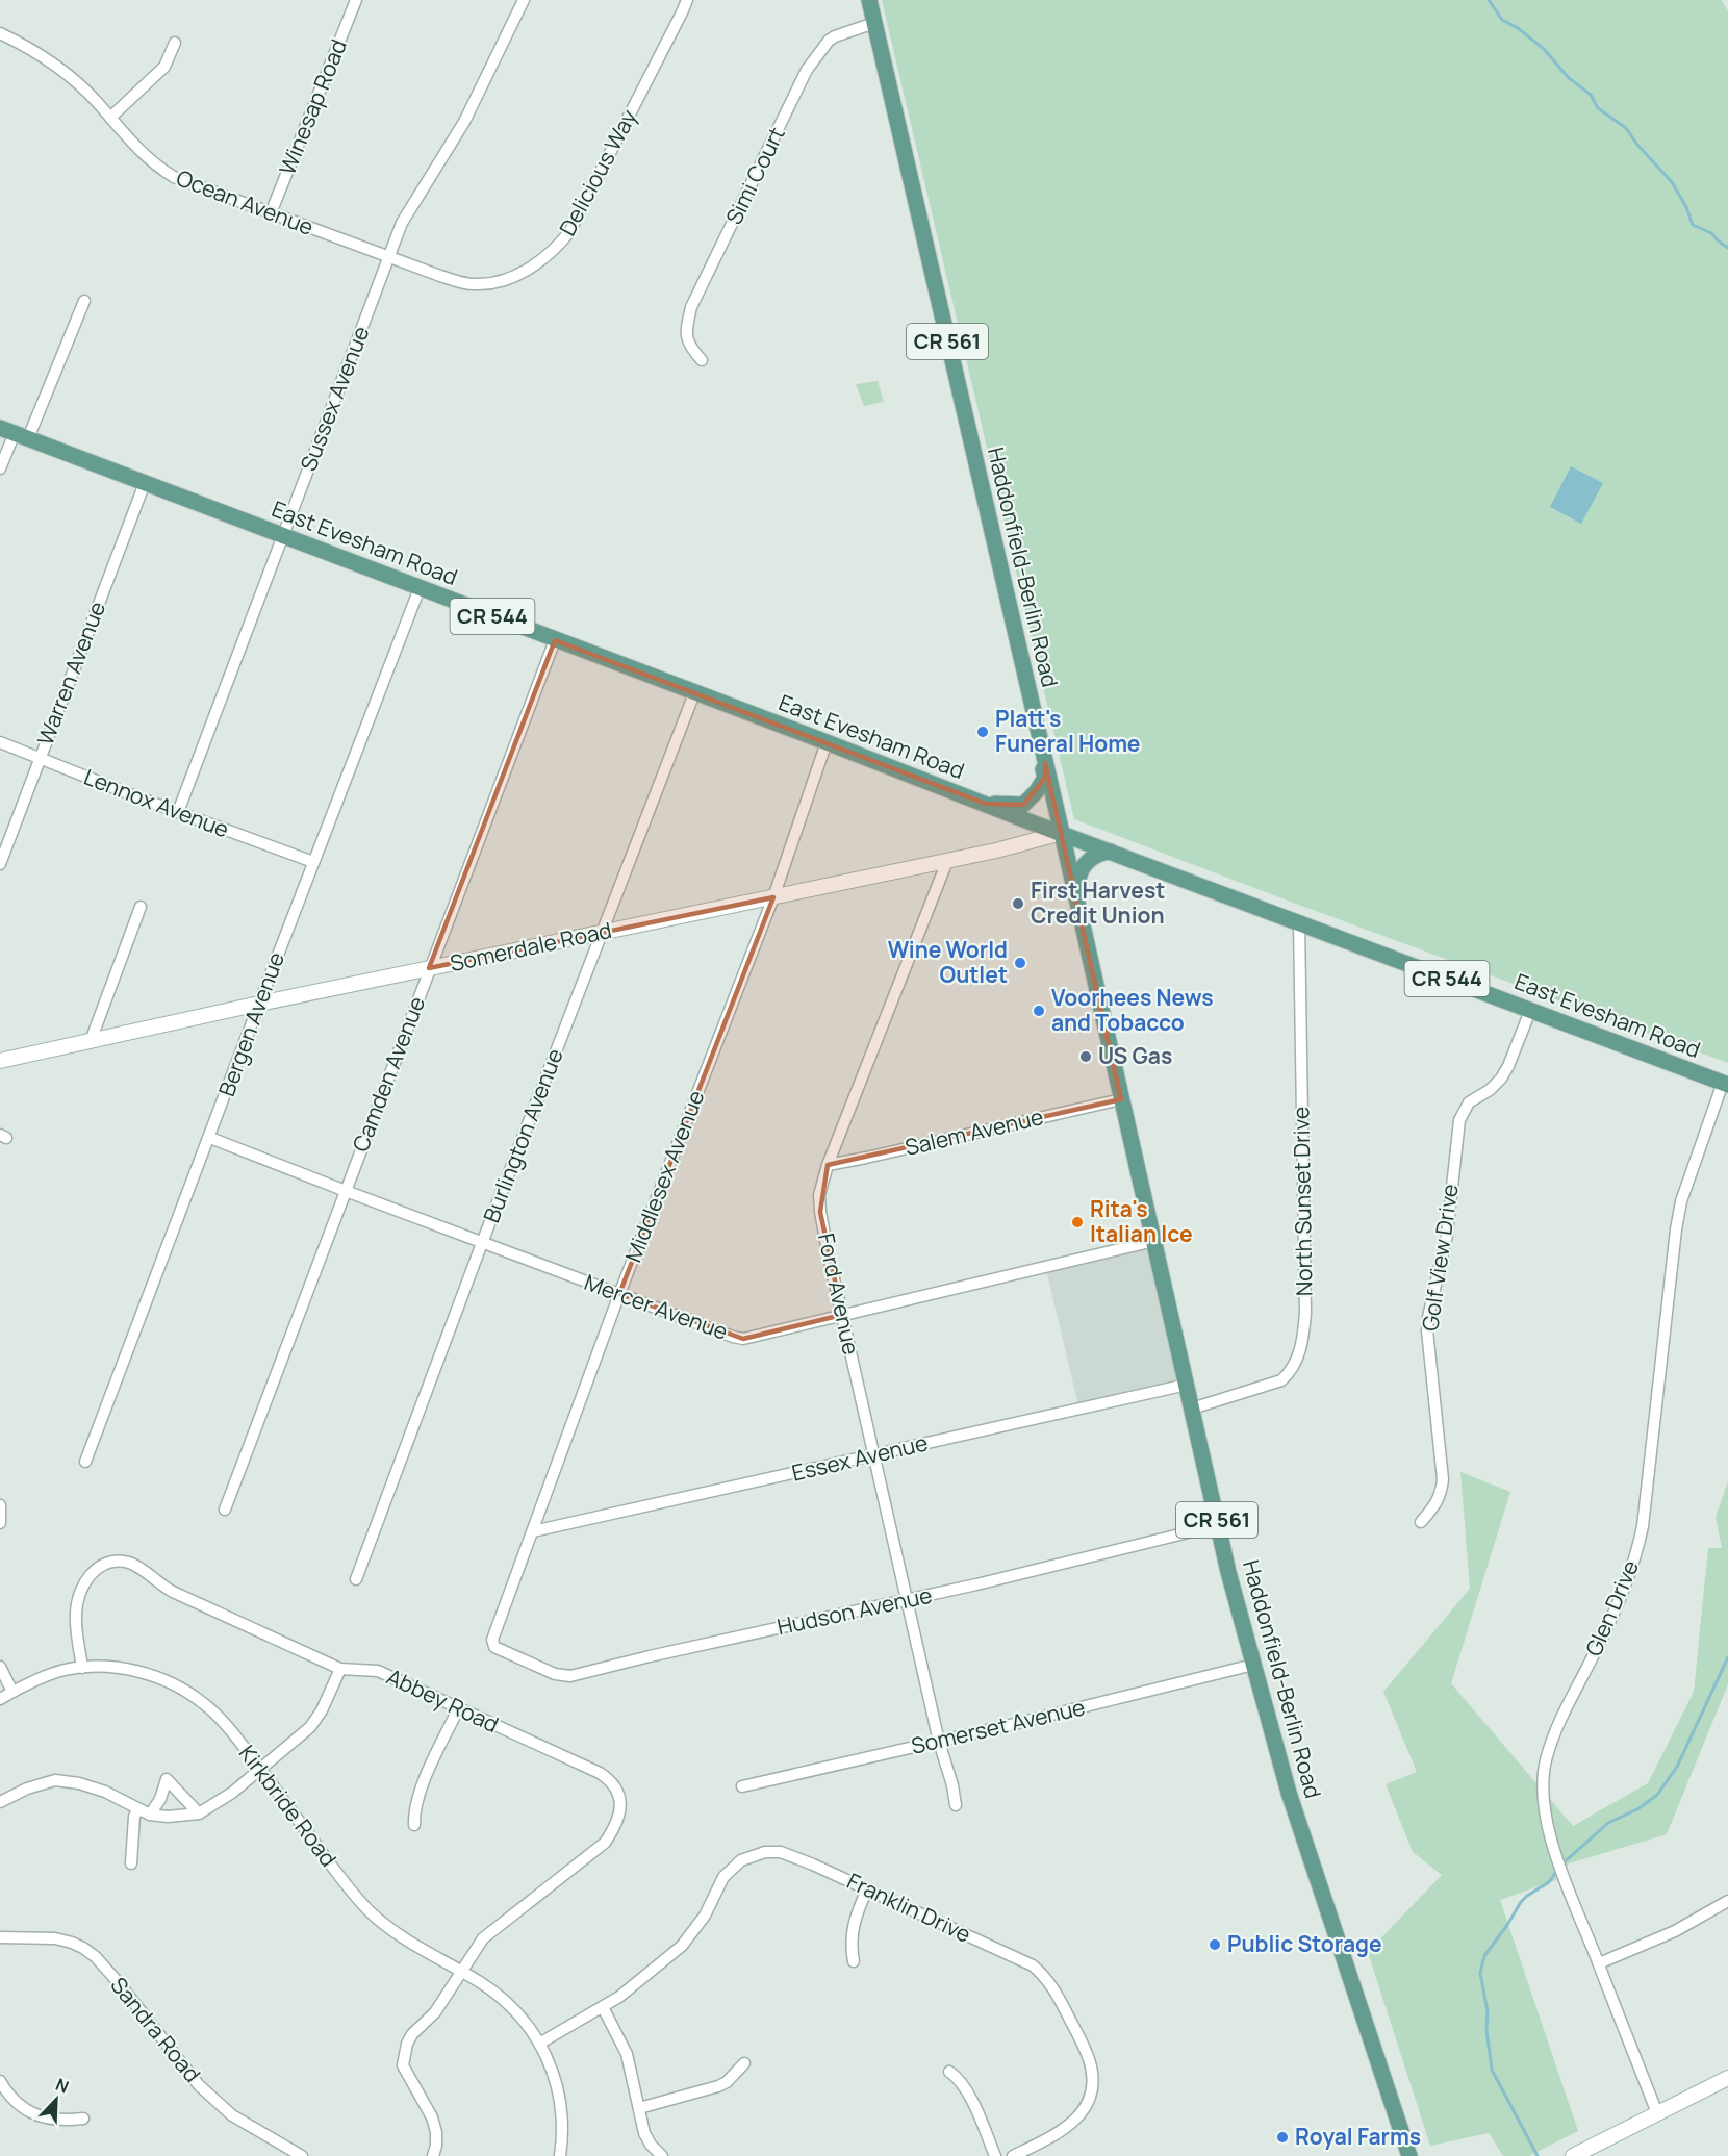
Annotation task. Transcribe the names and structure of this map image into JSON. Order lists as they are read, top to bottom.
{
  "streets": {
    "main road": [
      "CR 561",
      "East Evesham Road",
      "Haddonfield-Berlin Road",
      "CR 544",
      "Somerdale Road"
    ],
    "street": [
      "Winesap Road",
      "Delicious Way",
      "Simi Court",
      "Ocean Avenue",
      "Sussex Avenue",
      "Warren Avenue",
      "Lennox Avenue",
      "Bergen Avenue",
      "Camden Avenue",
      "Salem Avenue",
      "Burlington Avenue",
      "Middlesex Avenue",
      "North Sunset Drive",
      "Golf View Drive",
      "Ford Avenue",
      "Mercer Avenue",
      "Essex Avenue",
      "Glen Drive",
      "Hudson Avenue",
      "Abbey Road",
      "Somerset Avenue",
      "Kirkbride Road",
      "Franklin Drive",
      "Sandra Road"
    ]
  },
  "crossings": [
    ["Winesap Road", "Ocean Avenue"],
    ["Delicious Way", "Ocean Avenue"],
    ["Delicious Way", "Sussex Avenue"],
    ["Simi Court", "Haddonfield-Berlin Road"],
    ["Ocean Avenue", "Sussex Avenue"],
    ["Sussex Avenue", "East Evesham Road"],
    ["Sussex Avenue", "Lennox Avenue"],
    ["East Evesham Road", "Haddonfield-Berlin Road"],
    ["East Evesham Road", "Warren Avenue"],
    ["East Evesham Road", "Somerdale Road"],
    ["East Evesham Road", "Bergen Avenue"],
    ["East Evesham Road", "Camden Avenue"],
    ["East Evesham Road", "Burlington Avenue"],
    ["East Evesham Road", "Middlesex Avenue"],
    ["East Evesham Road", "North Sunset Drive"],
    ["East Evesham Road", "Golf View Drive"],
    ["East Evesham Road", "Glen Drive"],
    ["Haddonfield-Berlin Road", "Somerdale Road"],
    ["Haddonfield-Berlin Road", "Salem Avenue"],
    ["Haddonfield-Berlin Road", "North Sunset Drive"],
    ["Haddonfield-Berlin Road", "Mercer Avenue"],
    ["Haddonfield-Berlin Road", "Essex Avenue"],
    ["Haddonfield-Berlin Road", "Hudson Avenue"],
    ["Haddonfield-Berlin Road", "Somerset Avenue"],
    ["Warren Avenue", "Lennox Avenue"],
    ["Lennox Avenue", "Bergen Avenue"],
    ["Somerdale Road", "Bergen Avenue"],
    ["Somerdale Road", "Camden Avenue"],
    ["Somerdale Road", "Burlington Avenue"],
    ["Somerdale Road", "Middlesex Avenue"],
    ["Somerdale Road", "Ford Avenue"],
    ["Bergen Avenue", "Mercer Avenue"],
    ["Camden Avenue", "Mercer Avenue"],
    ["Salem Avenue", "Ford Avenue"],
    ["Burlington Avenue", "Mercer Avenue"],
    ["Middlesex Avenue", "Mercer Avenue"],
    ["Middlesex Avenue", "Essex Avenue"],
    ["Middlesex Avenue", "Hudson Avenue"],
    ["Ford Avenue", "Mercer Avenue"],
    ["Ford Avenue", "Essex Avenue"],
    ["Ford Avenue", "Hudson Avenue"],
    ["Ford Avenue", "Somerset Avenue"],
    ["Abbey Road", "Kirkbride Road"],
    ["Kirkbride Road", "Franklin Drive"]
  ],
  "places": [
    "Platt's Funeral Home",
    "First Harvest Credit Union",
    "Wine World Outlet",
    "Voorhees News and Tobacco",
    "US Gas",
    "Rita's Italian Ice",
    "Public Storage",
    "Royal Farms"
  ],
  "north": "top right"
}
